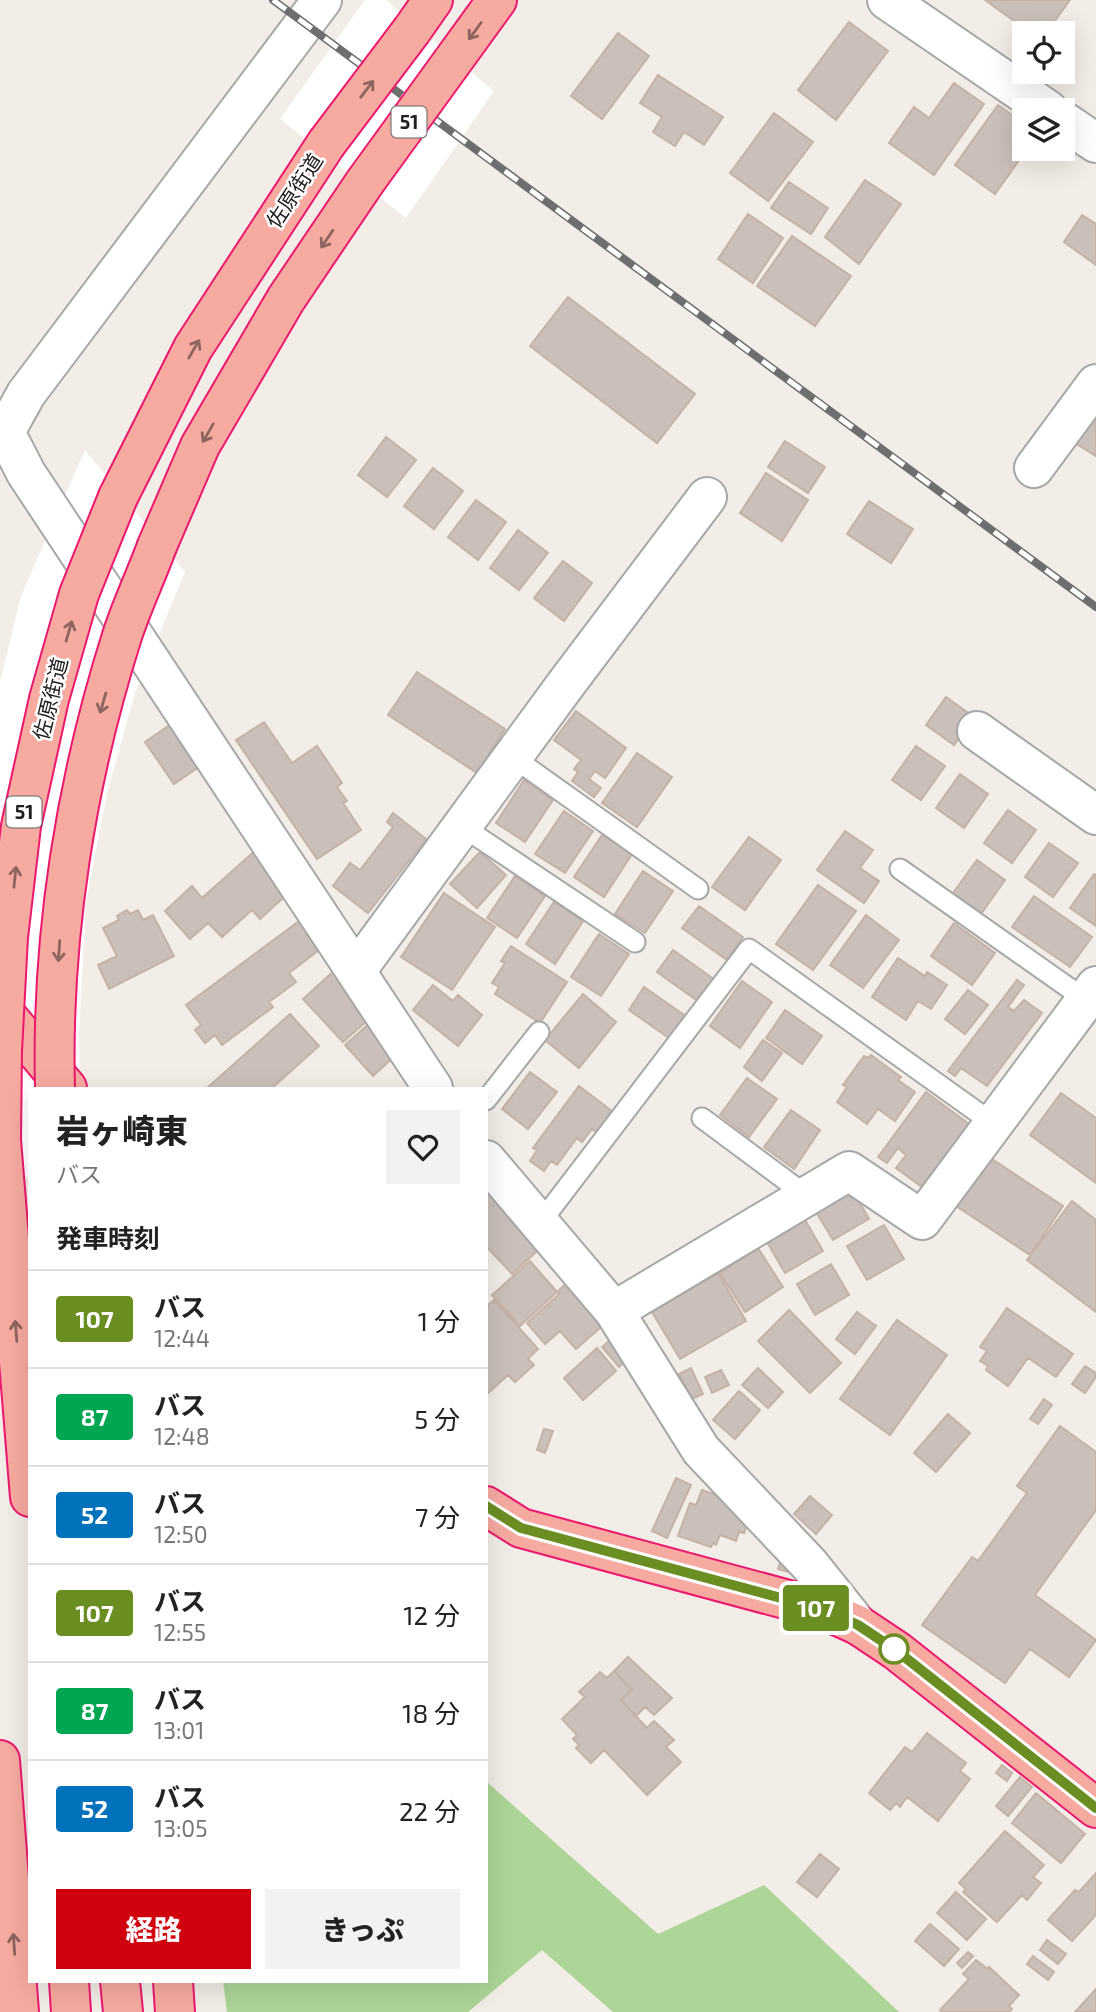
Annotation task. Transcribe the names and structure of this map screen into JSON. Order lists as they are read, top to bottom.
{
  "streets": {
    "highway": ["51", "佐原街道"]
  },
  "lines": ["bus line 107"],
  "page": {
    "on_map": "107",
    "heading": [
      ["岩ヶ崎東", "バス"],
      "発車時刻"
    ],
    "list": [
      {
        "mark": "107",
        "name": "バス",
        "note": "12:44",
        "value": "1 分"
      },
      {
        "mark": "87",
        "name": "バス",
        "note": "12:48",
        "value": "5 分"
      },
      {
        "mark": "52",
        "name": "バス",
        "note": "12:50",
        "value": "7 分"
      },
      {
        "mark": "107",
        "name": "バス",
        "note": "12:55",
        "value": "12 分"
      },
      {
        "mark": "87",
        "name": "バス",
        "note": "13:01",
        "value": "18 分"
      },
      {
        "mark": "52",
        "name": "バス",
        "note": "13:05",
        "value": "22 分"
      }
    ],
    "buttons": ["経路", "きっぷ"]
  }
}
